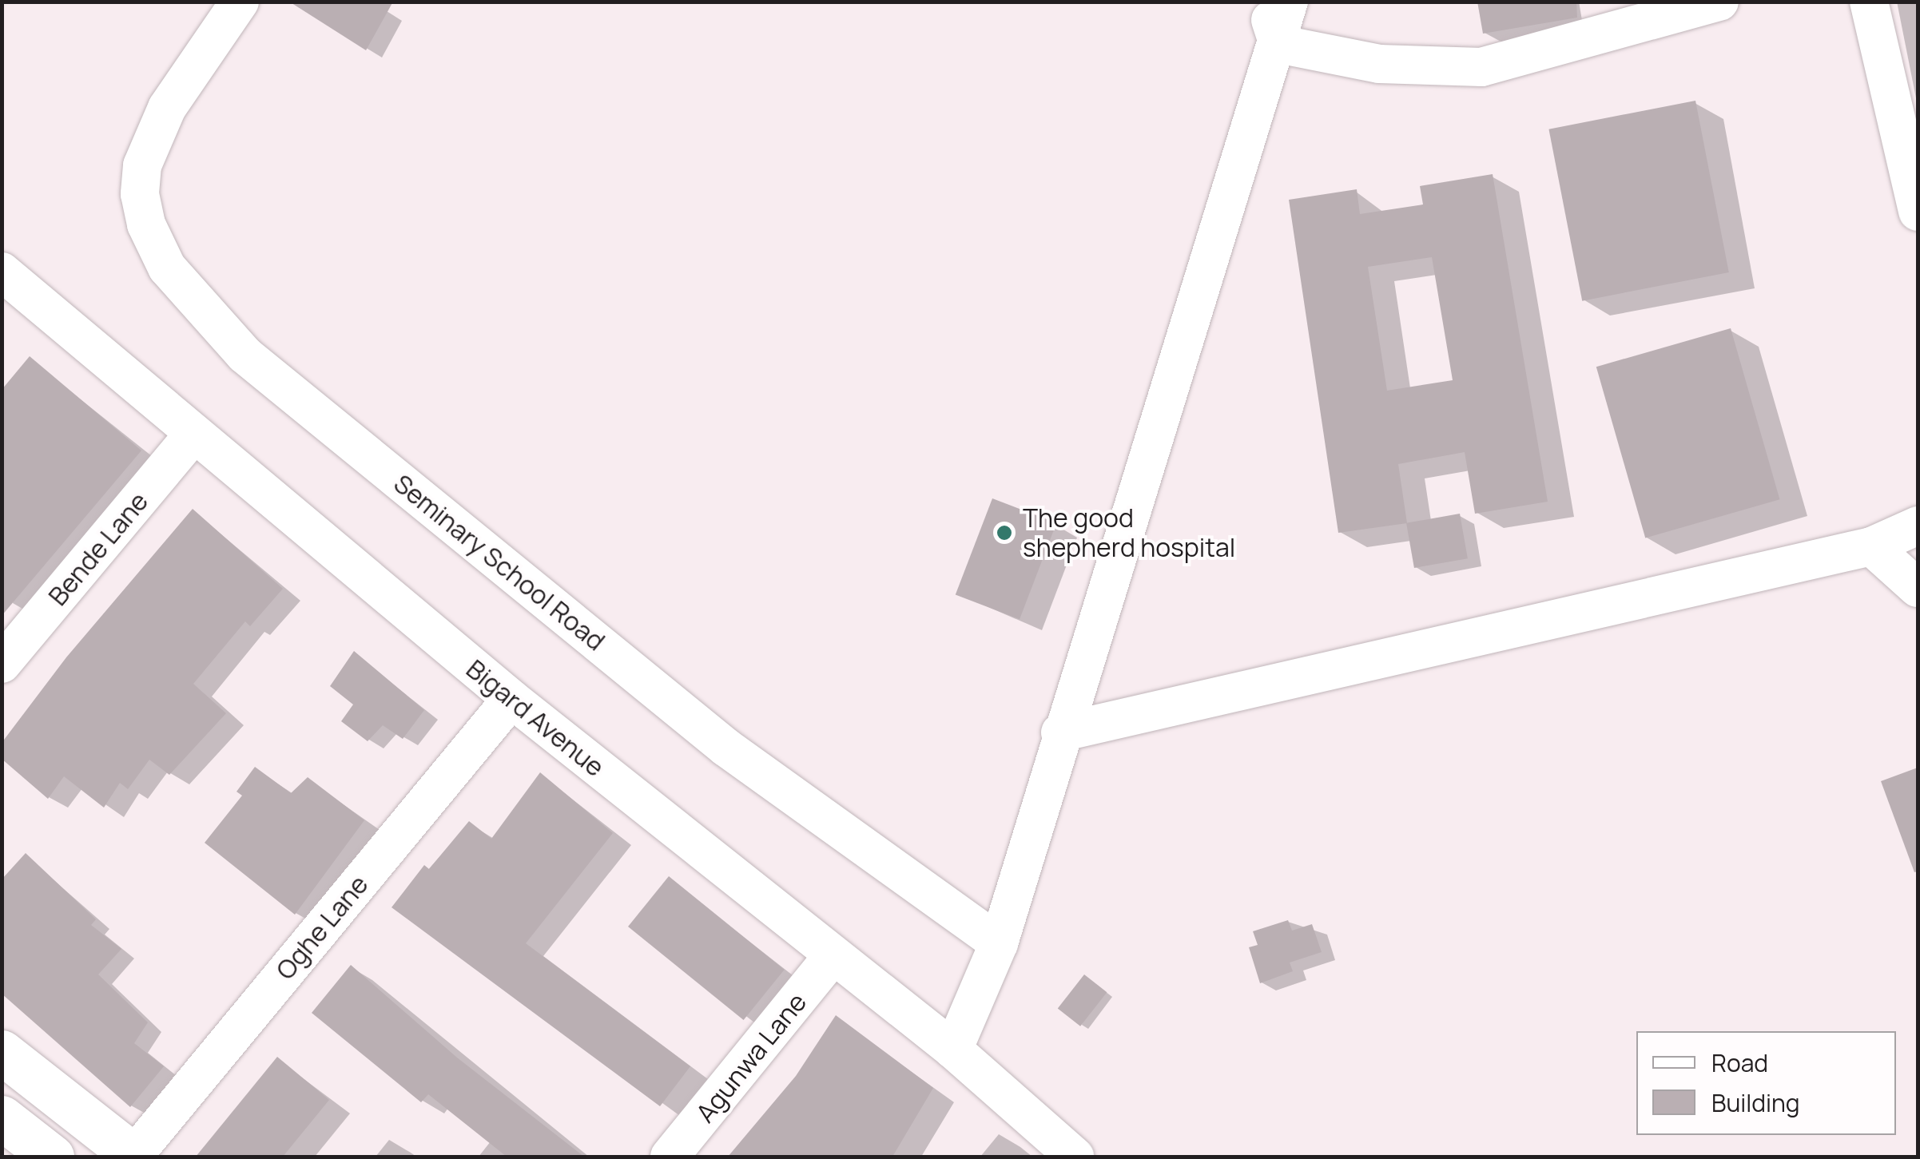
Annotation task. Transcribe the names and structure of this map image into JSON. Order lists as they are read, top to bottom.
{
  "streets": {
    "street": [
      "Bende Lane",
      "Seminary School Road",
      "Bigard Avenue",
      "Oghe Lane",
      "Agunwa Lane"
    ]
  },
  "crossings": [
    ["Bende Lane", "Bigard Avenue"],
    ["Bigard Avenue", "Oghe Lane"],
    ["Bigard Avenue", "Agunwa Lane"]
  ],
  "places": ["The good shepherd hospital"],
  "legend": ["Road", "Building"]
}
